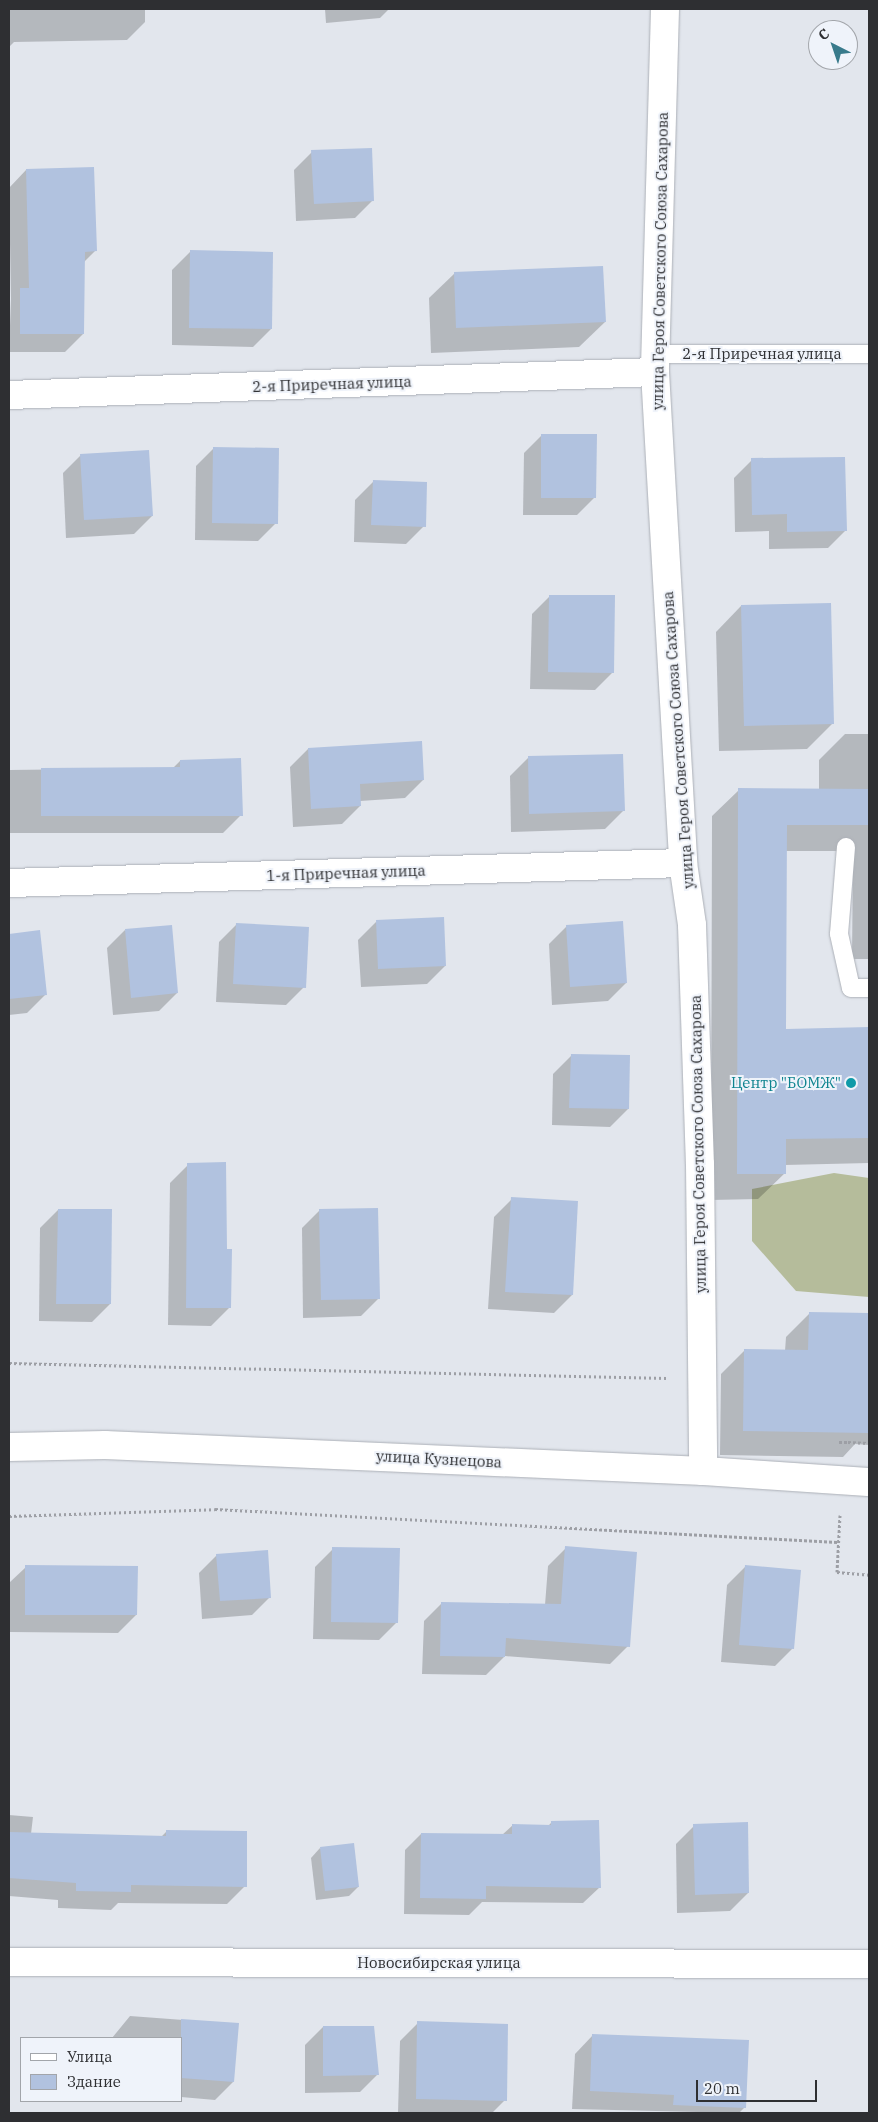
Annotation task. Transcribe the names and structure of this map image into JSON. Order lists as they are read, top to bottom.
{
  "streets": {
    "street": [
      "улица Героя Советского Союза Сахарова",
      "2-я Приречная улица",
      "1-я Приречная улица",
      "улица Кузнецова",
      "Новосибирская улица"
    ]
  },
  "crossings": [
    ["улица Героя Советского Союза Сахарова", "2-я Приречная улица"],
    ["улица Героя Советского Союза Сахарова", "1-я Приречная улица"],
    ["улица Героя Советского Союза Сахарова", "улица Кузнецова"]
  ],
  "places": ["Центр \"БОМЖ\""],
  "legend": ["Улица", "Здание"],
  "scale_bar": "20 m",
  "north": "top left"
}
